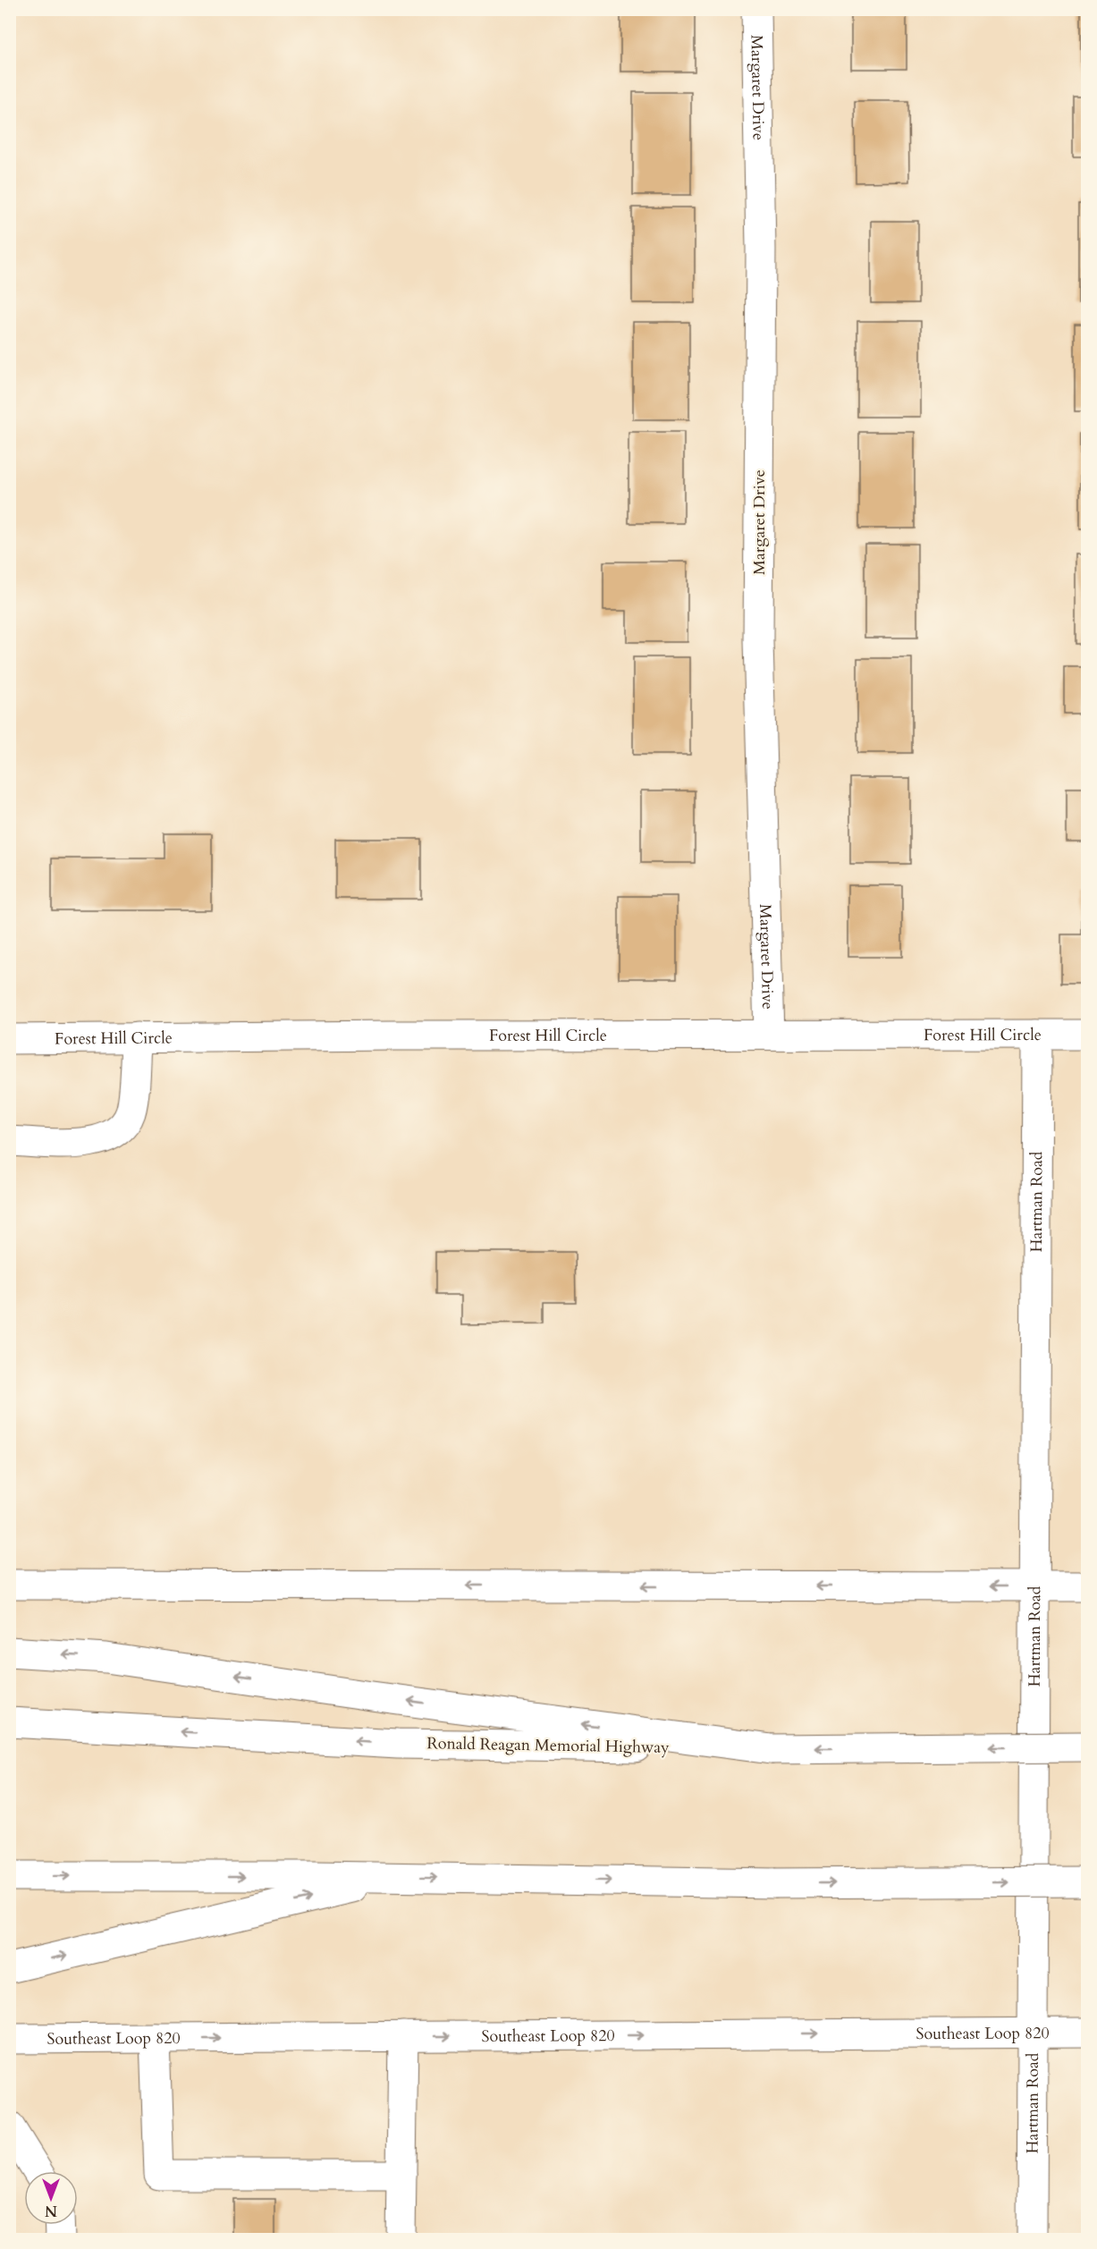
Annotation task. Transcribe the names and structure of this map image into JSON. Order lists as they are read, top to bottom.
{
  "streets": {
    "main road": [
      "Margaret Drive",
      "Forest Hill Circle",
      "Hartman Road",
      "Ronald Reagan Memorial Highway",
      "Southeast Loop 820"
    ]
  },
  "crossings": [
    ["Margaret Drive", "Forest Hill Circle"],
    ["Forest Hill Circle", "Hartman Road"],
    ["Hartman Road", "Southeast Loop 820"]
  ],
  "north": "bottom"
}
